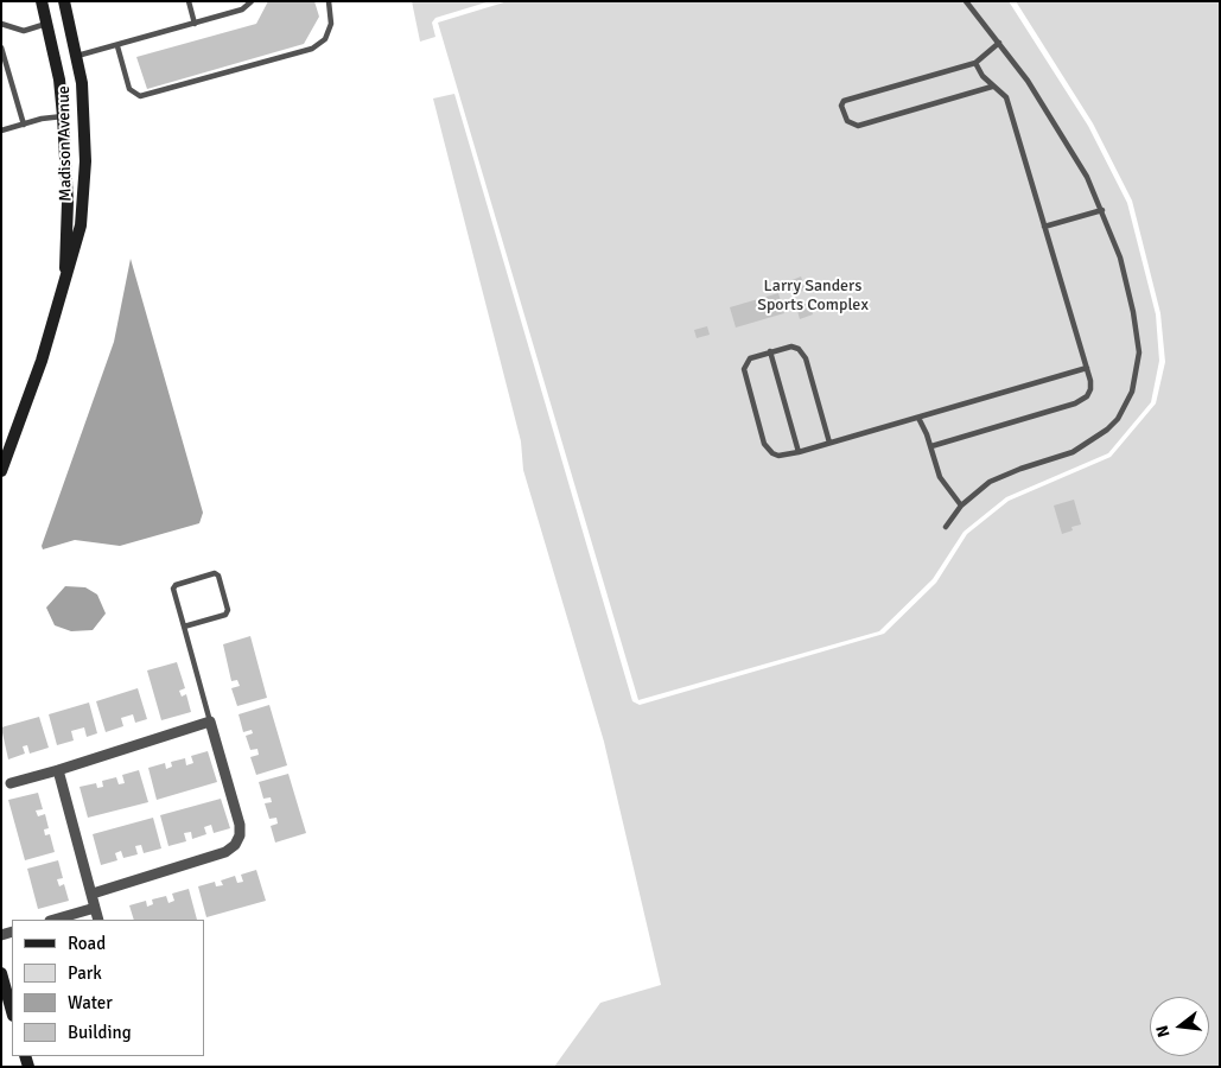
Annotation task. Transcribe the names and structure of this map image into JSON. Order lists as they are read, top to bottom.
{
  "streets": {
    "main road": ["Madison Avenue"]
  },
  "parks": ["Larry Sanders Sports Complex"],
  "legend": [
    "Road",
    "Park",
    "Water",
    "Building"
  ],
  "north": "left"
}
